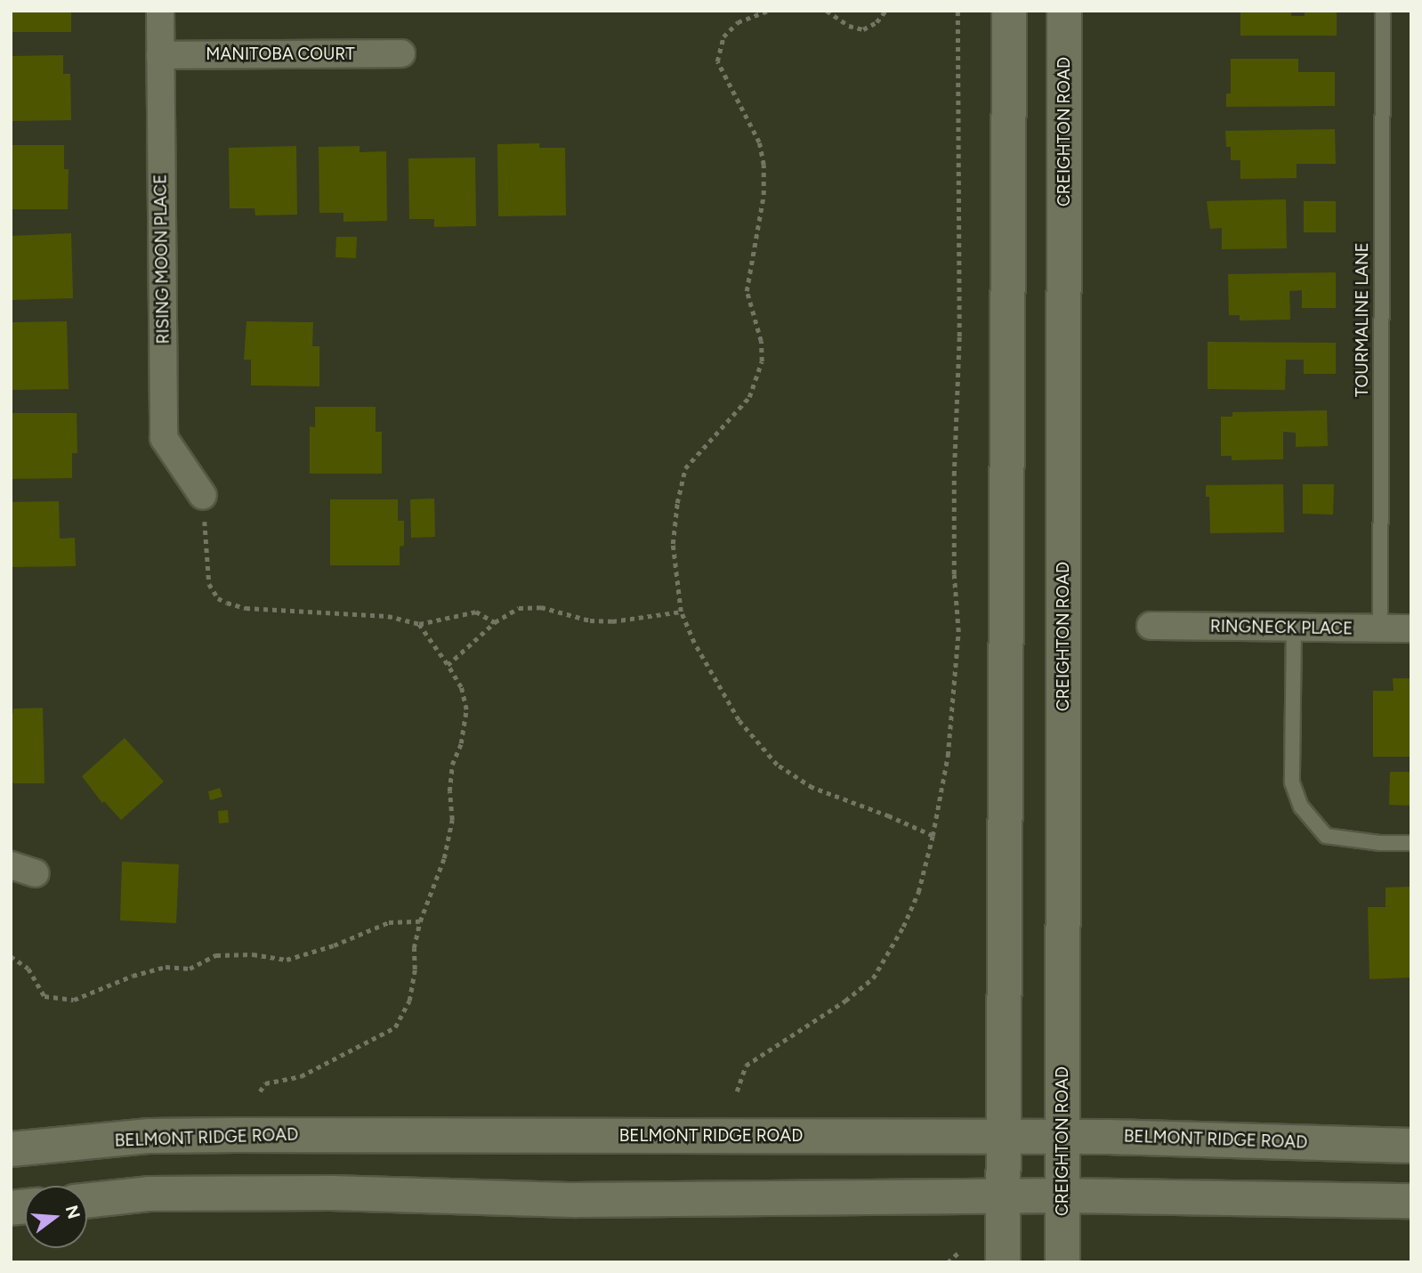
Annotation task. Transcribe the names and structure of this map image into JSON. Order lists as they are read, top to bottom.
{
  "streets": {
    "main road": ["CREIGHTON ROAD", "BELMONT RIDGE ROAD"],
    "street": ["MANITOBA COURT", "RISING MOON PLACE", "RINGNECK PLACE"],
    "lane": ["TOURMALINE LANE"]
  },
  "crossings": [
    ["MANITOBA COURT", "RISING MOON PLACE"],
    ["CREIGHTON ROAD", "BELMONT RIDGE ROAD"],
    ["TOURMALINE LANE", "RINGNECK PLACE"]
  ],
  "north": "right"
}
